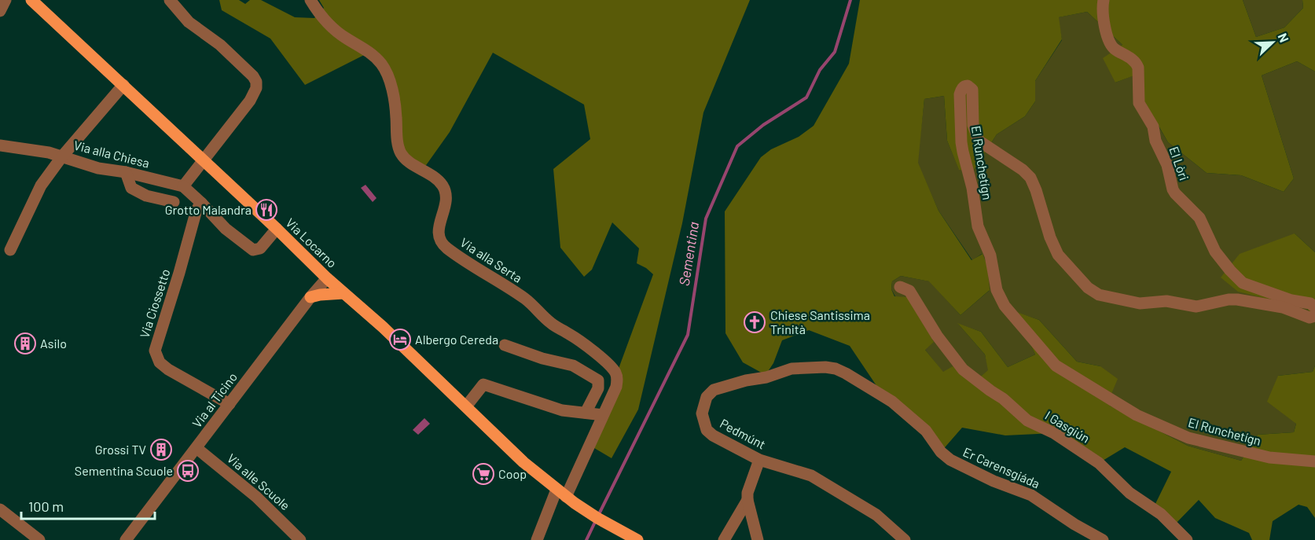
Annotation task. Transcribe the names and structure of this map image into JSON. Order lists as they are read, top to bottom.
{
  "streets": {
    "main road": ["Via Locarno"],
    "street": [
      "Via alla Chiesa",
      "El Runchetígn",
      "El Lòri",
      "Via alla Serta",
      "Via Ciossetto",
      "Via al Ticino",
      "I Gasgiún",
      "Pedmúnt",
      "Er Carensgiáda",
      "Via alle Scuole"
    ]
  },
  "crossings": [
    ["El Runchetígn", "El Lòri"],
    ["Via Locarno", "Via alla Serta"],
    ["Via Locarno", "Via al Ticino"],
    ["Via Ciossetto", "Via al Ticino"],
    ["Via al Ticino", "Via alle Scuole"],
    ["Pedmúnt", "Er Carensgiáda"]
  ],
  "water": ["Sementina"],
  "places": {
    "restaurant": ["Grotto Malandra"],
    "church": ["Chiese Santissima Trinità"],
    "hotel": ["Albergo Cereda"],
    "building": ["Asilo", "Grossi TV"],
    "bus stop": ["Sementina Scuole"],
    "supermarket": ["Coop"]
  },
  "scale_bar": "100 m",
  "north": "top right"
}
